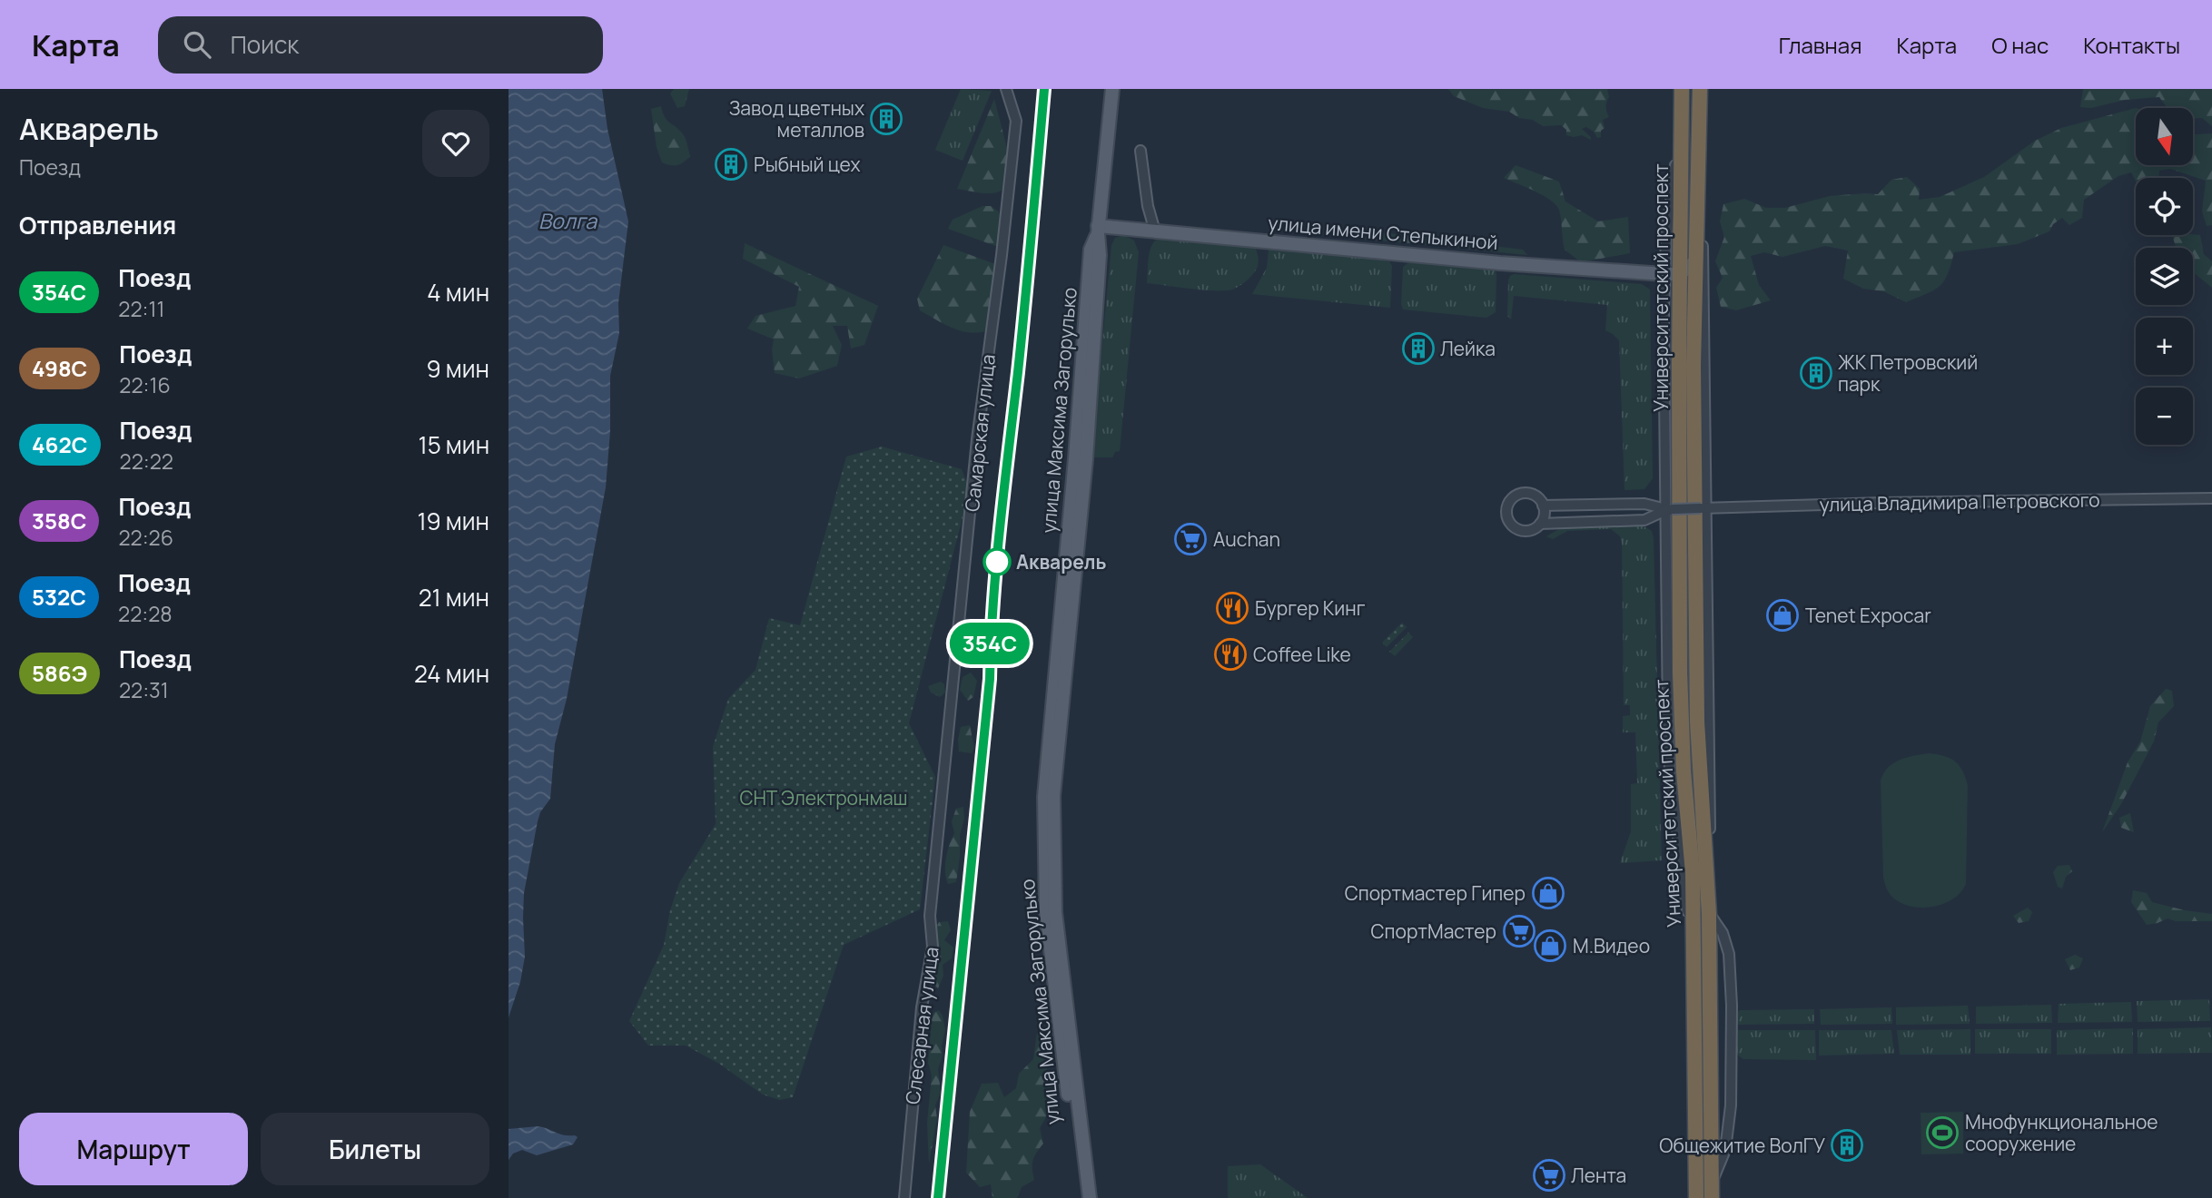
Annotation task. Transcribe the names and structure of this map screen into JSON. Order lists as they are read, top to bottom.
{
  "streets": {
    "highway": ["Университетский проспект"],
    "main road": ["улица имени Степыкиной", "улица Максима Загорулько"],
    "street": ["Самарская улица", "улица Владимира Петровского", "Слесарная улица"]
  },
  "crossings": [
    ["улица имени Степыкиной", "Университетский проспект"],
    ["улица имени Степыкиной", "улица Максима Загорулько"],
    ["Университетский проспект", "улица Владимира Петровского"],
    ["Самарская улица", "Слесарная улица"]
  ],
  "water": ["Волга"],
  "parks": ["СНТ Электронмаш"],
  "places": {
    "building": [
      "Завод цветных металлов",
      "Рыбный цех",
      "Лейка",
      "ЖК Петровский парк",
      "Общежитие ВолГУ"
    ],
    "supermarket": ["Auchan", "СпортМастер", "Лента"],
    "other": ["Акварель"],
    "restaurant": ["Бургер Кинг", "Coffee Like"],
    "shop": ["Tenet Expocar", "Спортмастер Гипер", "М.Видео"],
    "sports": ["Мнофункциональное сооружение"]
  },
  "north": "bottom",
  "page": {
    "header": "Карта",
    "search": "Поиск",
    "nav": [
      "Главная",
      "Карта",
      "О нас",
      "Контакты"
    ],
    "heading": [
      ["Акварель", "Поезд"],
      "Отправления"
    ],
    "on_map": "354С",
    "map_buttons": ["+", "−"],
    "list": [
      {
        "mark": "354С",
        "name": "Поезд",
        "note": "22:11",
        "value": "4 мин"
      },
      {
        "mark": "498С",
        "name": "Поезд",
        "note": "22:16",
        "value": "9 мин"
      },
      {
        "mark": "462С",
        "name": "Поезд",
        "note": "22:22",
        "value": "15 мин"
      },
      {
        "mark": "358С",
        "name": "Поезд",
        "note": "22:26",
        "value": "19 мин"
      },
      {
        "mark": "532С",
        "name": "Поезд",
        "note": "22:28",
        "value": "21 мин"
      },
      {
        "mark": "586Э",
        "name": "Поезд",
        "note": "22:31",
        "value": "24 мин"
      }
    ],
    "buttons": ["Маршрут", "Билеты"]
  }
}
